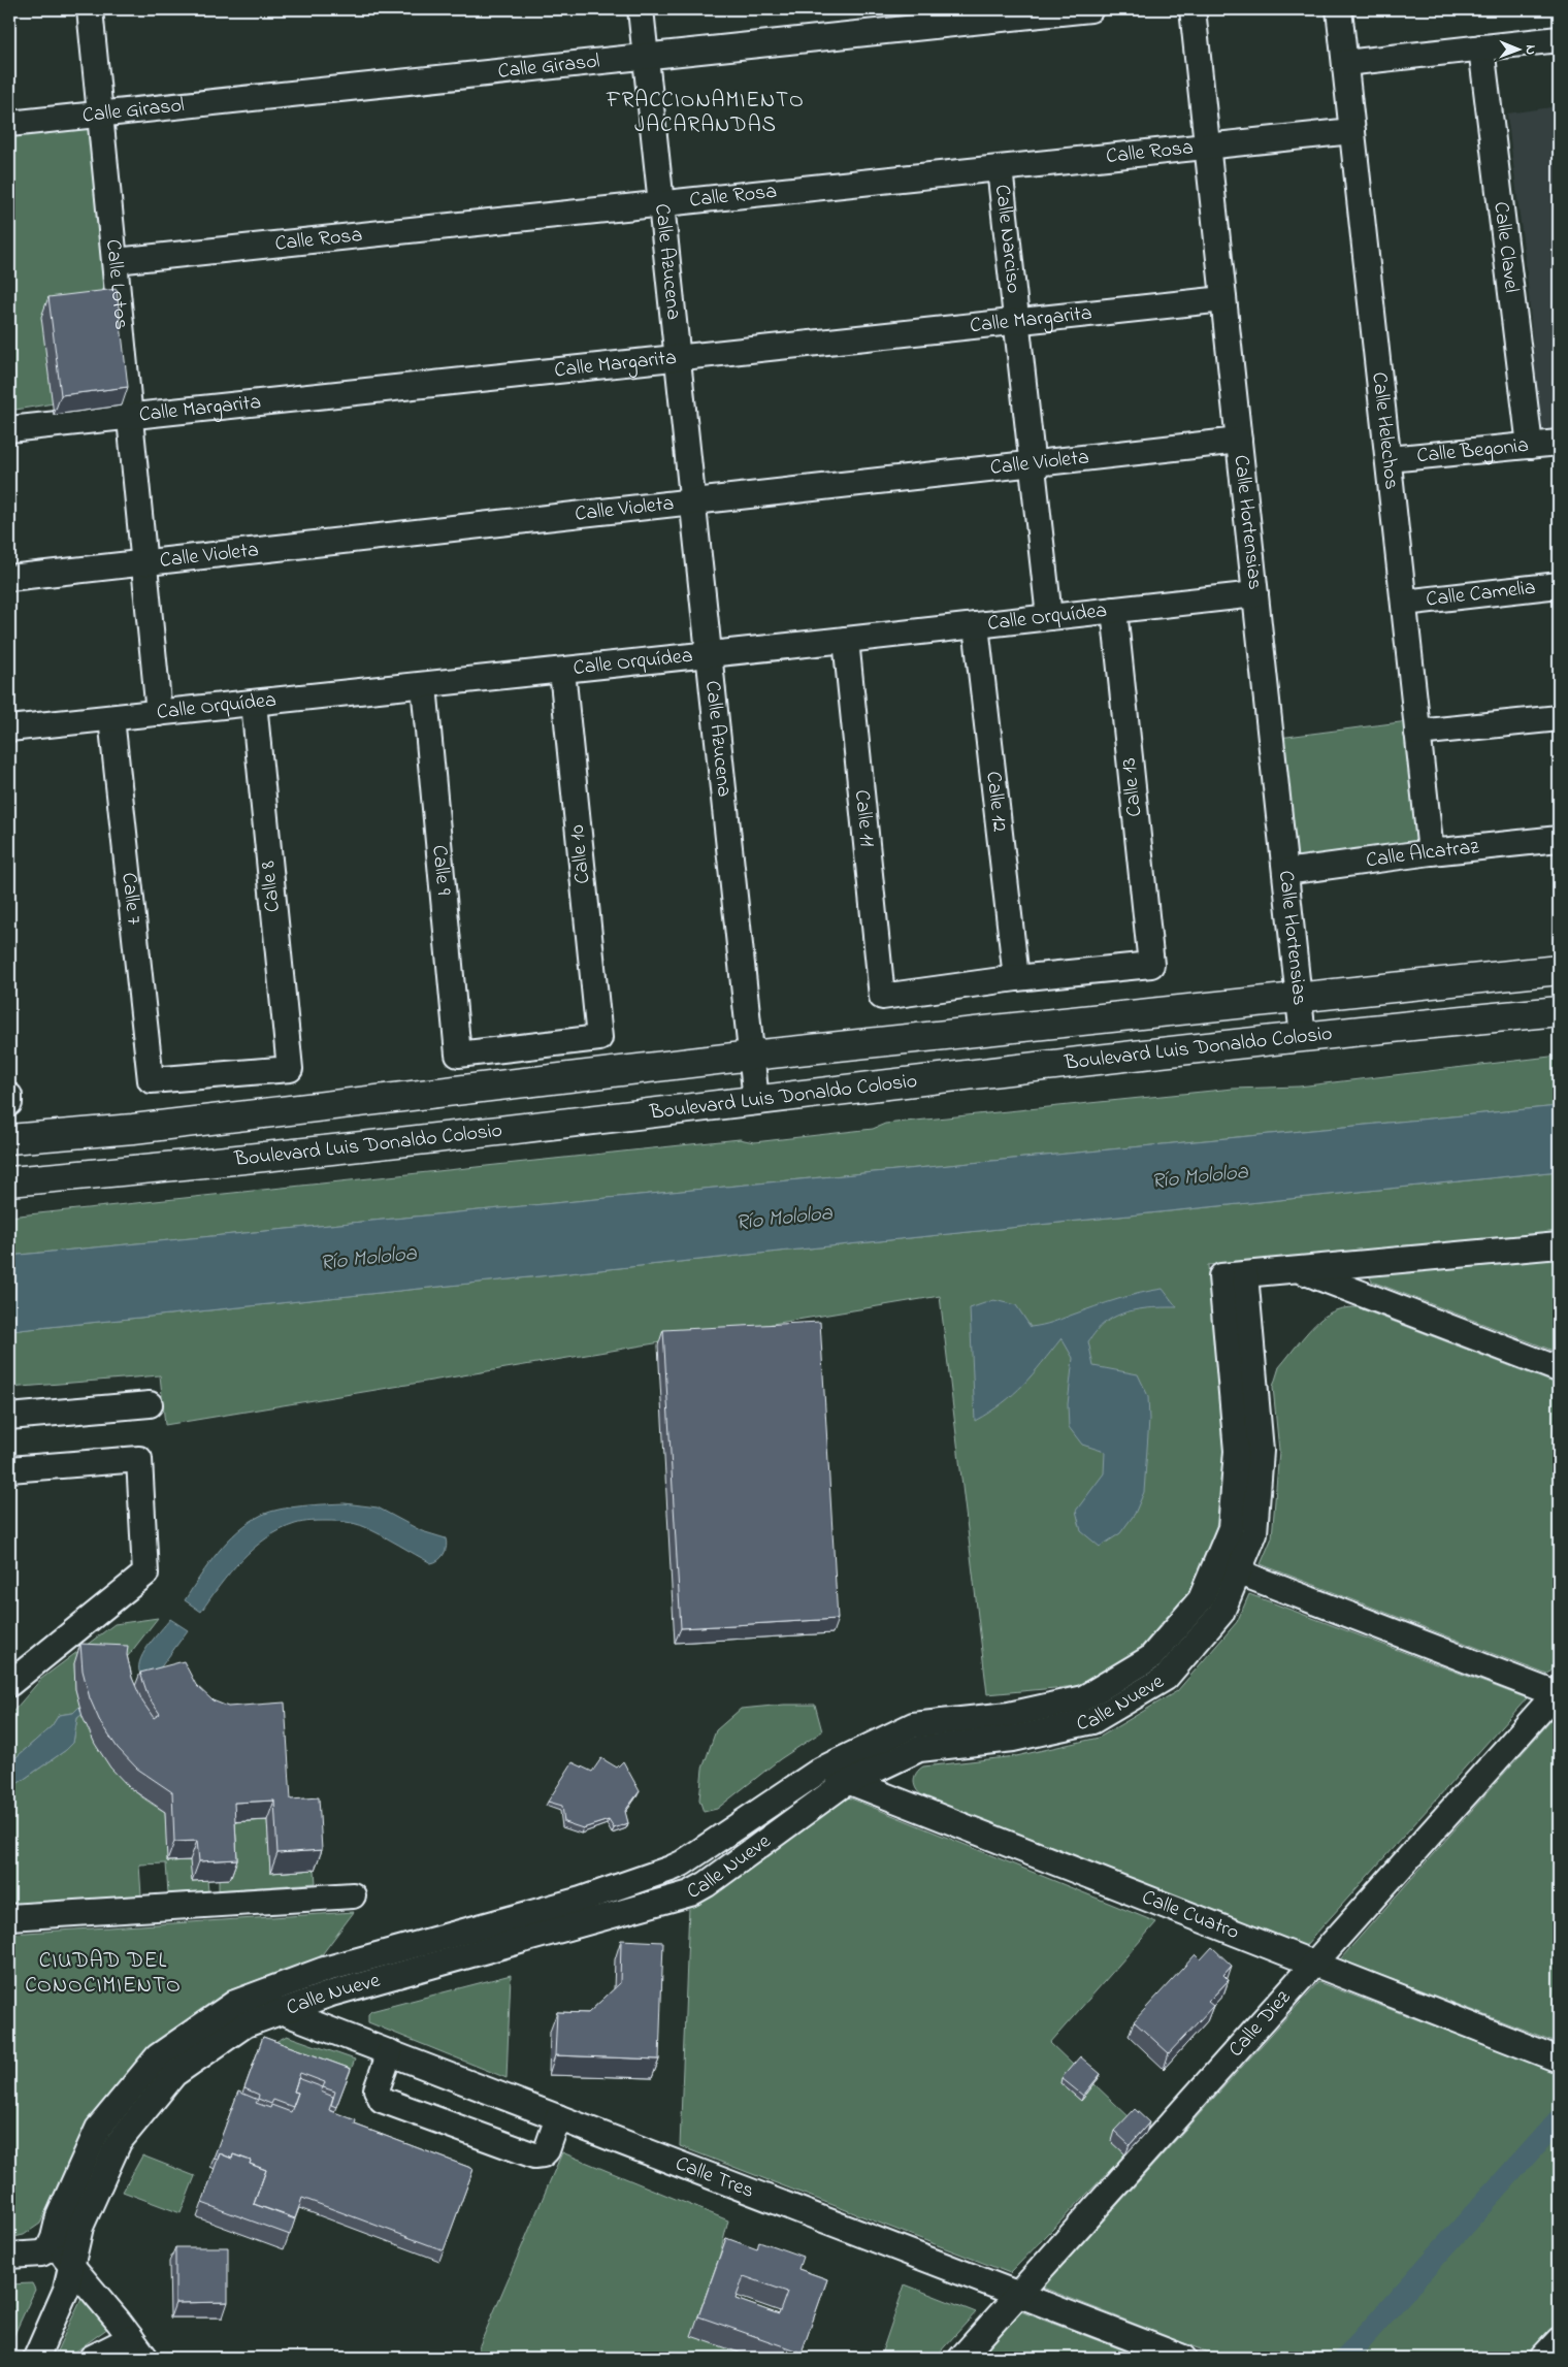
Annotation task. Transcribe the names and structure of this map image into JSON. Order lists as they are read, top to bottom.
{
  "streets": {
    "main road": ["Boulevard Luis Donaldo Colosio"],
    "street": [
      "Calle Girasol",
      "Calle Rosa",
      "Calle Narciso",
      "Calle Clavel",
      "Calle Azucena",
      "Calle Lotos",
      "Calle Margarita",
      "Calle Helechos",
      "Calle Begonia",
      "Calle Violeta",
      "Calle Hortensias",
      "Calle Camelia",
      "Calle Orquídea",
      "Calle 13",
      "Calle 12",
      "Calle 11",
      "Calle 10",
      "Calle Alcatraz",
      "Calle 9",
      "Calle 8",
      "Calle 7",
      "Calle Nueve",
      "Calle Cuatro",
      "Calle Diez",
      "Calle Tres"
    ]
  },
  "crossings": [
    ["Calle Girasol", "Calle Azucena"],
    ["Calle Girasol", "Calle Lotos"],
    ["Calle Rosa", "Calle Narciso"],
    ["Calle Rosa", "Calle Azucena"],
    ["Calle Rosa", "Calle Lotos"],
    ["Calle Rosa", "Calle Helechos"],
    ["Calle Rosa", "Calle Hortensias"],
    ["Calle Narciso", "Calle Margarita"],
    ["Calle Narciso", "Calle Violeta"],
    ["Calle Narciso", "Calle Orquídea"],
    ["Calle Clavel", "Calle Begonia"],
    ["Calle Azucena", "Calle Margarita"],
    ["Calle Azucena", "Calle Violeta"],
    ["Calle Azucena", "Calle Orquídea"],
    ["Calle Azucena", "Boulevard Luis Donaldo Colosio"],
    ["Calle Lotos", "Calle Margarita"],
    ["Calle Lotos", "Calle Violeta"],
    ["Calle Lotos", "Calle Orquídea"],
    ["Calle Margarita", "Calle Hortensias"],
    ["Calle Helechos", "Calle Begonia"],
    ["Calle Helechos", "Calle Camelia"],
    ["Calle Helechos", "Calle Alcatraz"],
    ["Calle Violeta", "Calle Hortensias"],
    ["Calle Hortensias", "Calle Orquídea"],
    ["Calle Hortensias", "Calle Alcatraz"],
    ["Calle Hortensias", "Boulevard Luis Donaldo Colosio"],
    ["Calle Orquídea", "Calle 13"],
    ["Calle Orquídea", "Calle 12"],
    ["Calle Orquídea", "Calle 11"],
    ["Calle Orquídea", "Calle 10"],
    ["Calle Orquídea", "Calle 9"],
    ["Calle Orquídea", "Calle 8"],
    ["Calle Orquídea", "Calle 7"],
    ["Calle 13", "Calle 12"],
    ["Calle 13", "Calle 11"],
    ["Calle 12", "Calle 11"],
    ["Calle 10", "Calle 9"],
    ["Calle 8", "Calle 7"],
    ["Calle Nueve", "Calle Cuatro"],
    ["Calle Nueve", "Calle Tres"],
    ["Calle Cuatro", "Calle Diez"],
    ["Calle Diez", "Calle Tres"]
  ],
  "districts": ["FRACCIONAMIENTO JACARANDAS", "CIUDAD DEL CONOCIMIENTO"],
  "water": ["Río Mololoa"],
  "north": "right"
}
